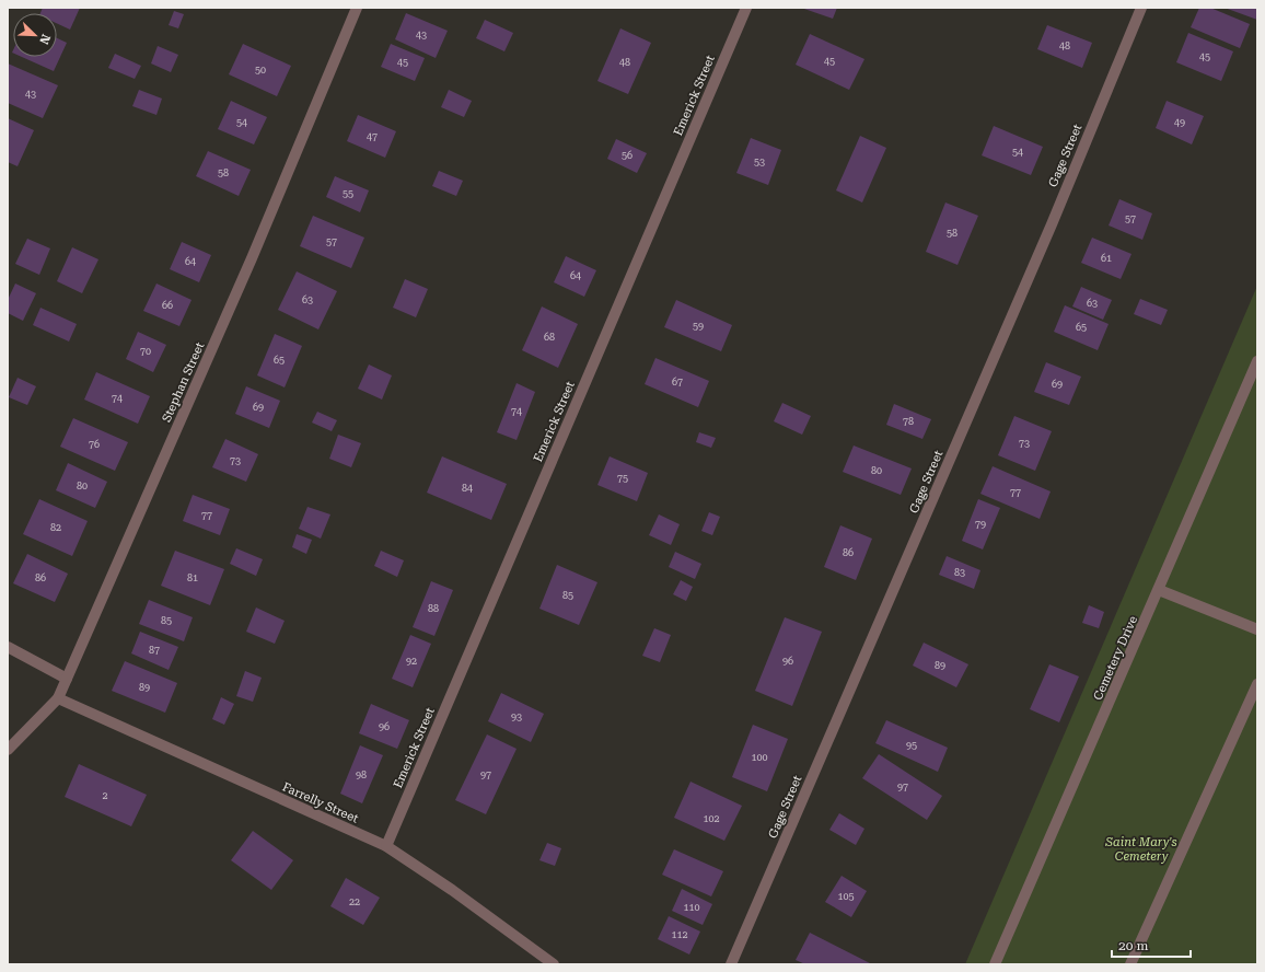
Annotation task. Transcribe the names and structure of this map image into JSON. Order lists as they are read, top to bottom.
{
  "streets": {
    "street": [
      "Emerick Street",
      "Gage Street",
      "Stephan Street",
      "Cemetery Drive",
      "Farrelly Street"
    ]
  },
  "crossings": [
    ["Emerick Street", "Farrelly Street"],
    ["Stephan Street", "Farrelly Street"]
  ],
  "parks": ["Saint Mary's Cemetery"],
  "house_numbers": [
    "43",
    "48",
    "45",
    "45",
    "45",
    "48",
    "50",
    "43",
    "54",
    "49",
    "47",
    "54",
    "56",
    "53",
    "58",
    "55",
    "57",
    "58",
    "57",
    "61",
    "64",
    "64",
    "63",
    "63",
    "66",
    "59",
    "65",
    "68",
    "70",
    "65",
    "67",
    "69",
    "74",
    "69",
    "74",
    "78",
    "73",
    "76",
    "73",
    "80",
    "75",
    "80",
    "84",
    "77",
    "77",
    "79",
    "82",
    "86",
    "83",
    "86",
    "81",
    "85",
    "88",
    "85",
    "87",
    "92",
    "96",
    "89",
    "89",
    "93",
    "96",
    "95",
    "100",
    "98",
    "97",
    "97",
    "2",
    "102",
    "105",
    "22",
    "110",
    "112"
  ],
  "scale_bar": "20 m",
  "north": "bottom right"
}
